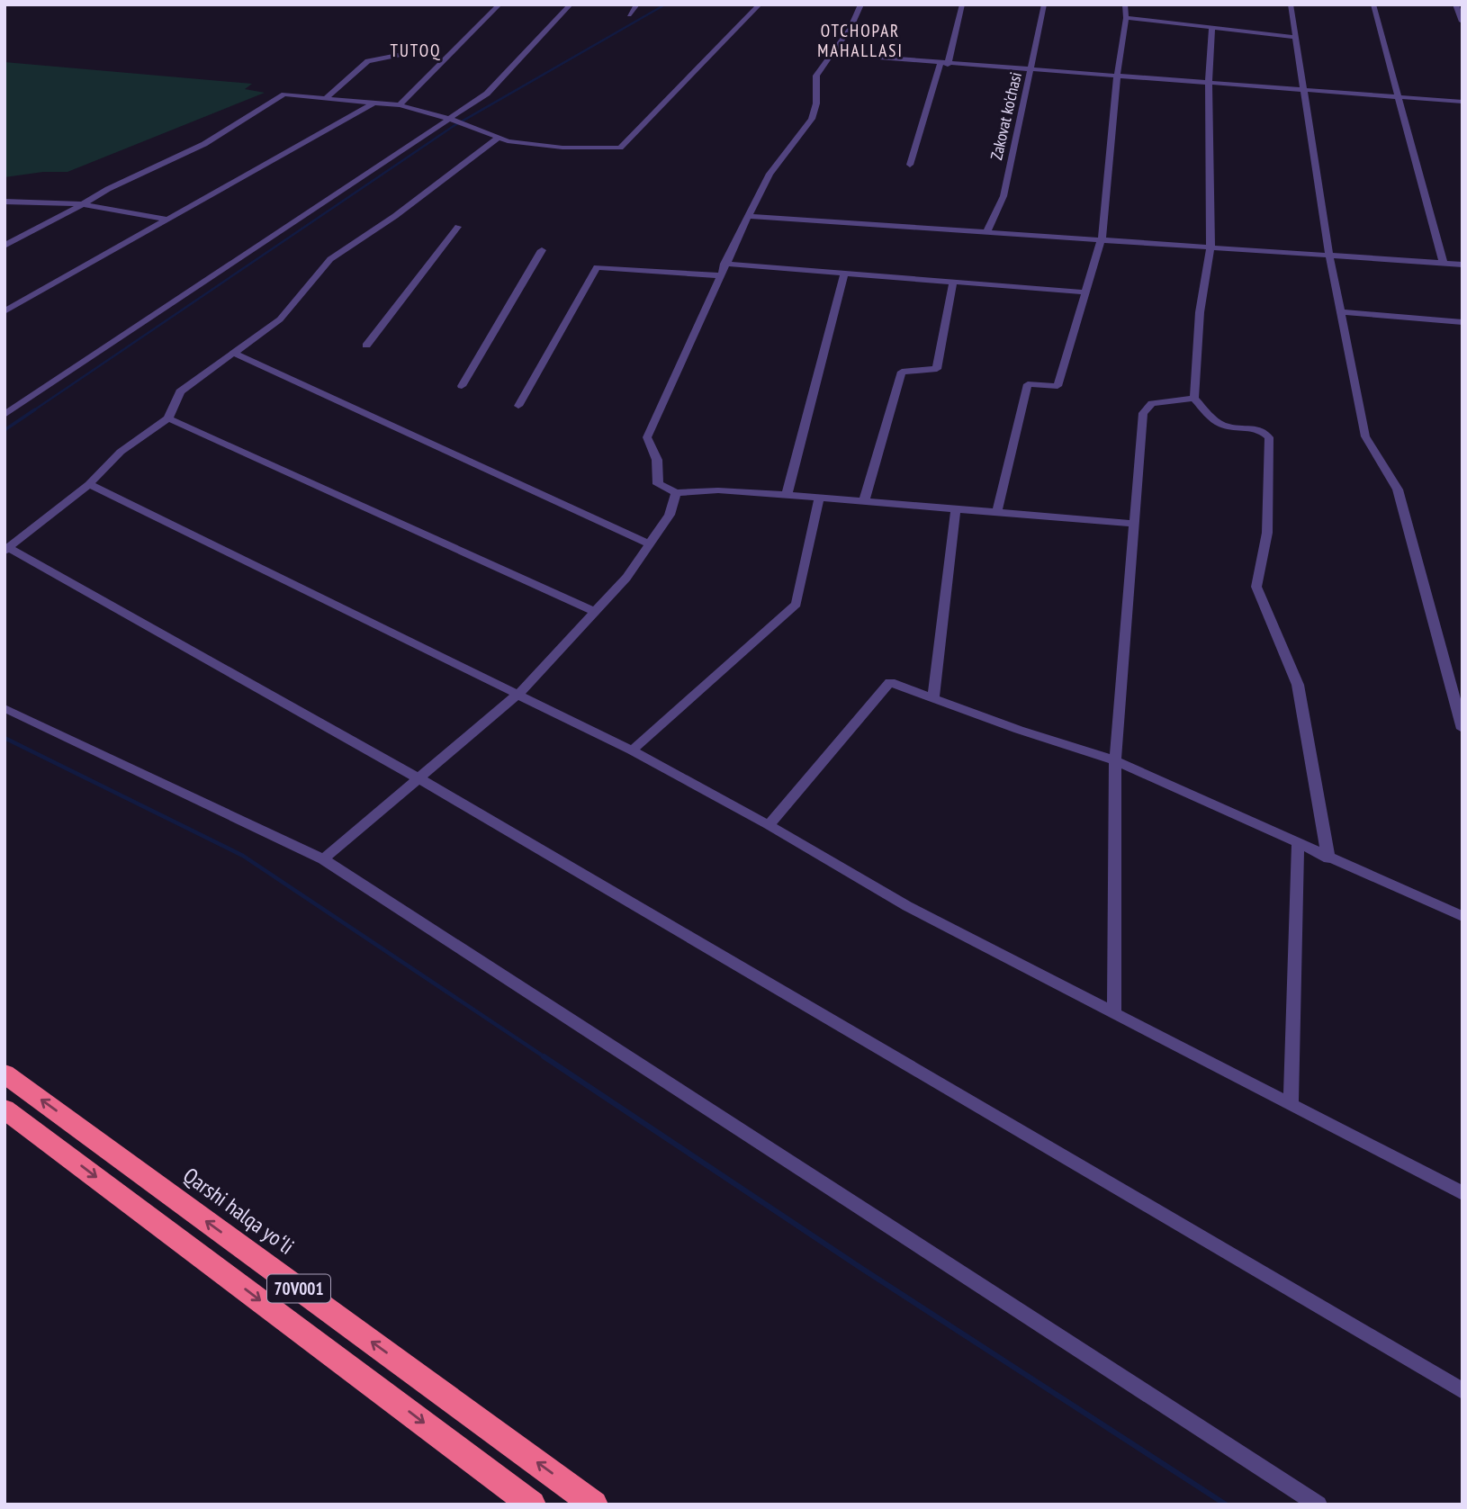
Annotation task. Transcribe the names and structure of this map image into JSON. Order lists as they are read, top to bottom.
{
  "streets": {
    "highway": ["Qarshi halqa yoʻli", "70V001"],
    "street": ["Zakovat ko'chasi"]
  },
  "districts": ["OTCHOPAR MAHALLASI", "TUTOQ"]
}
